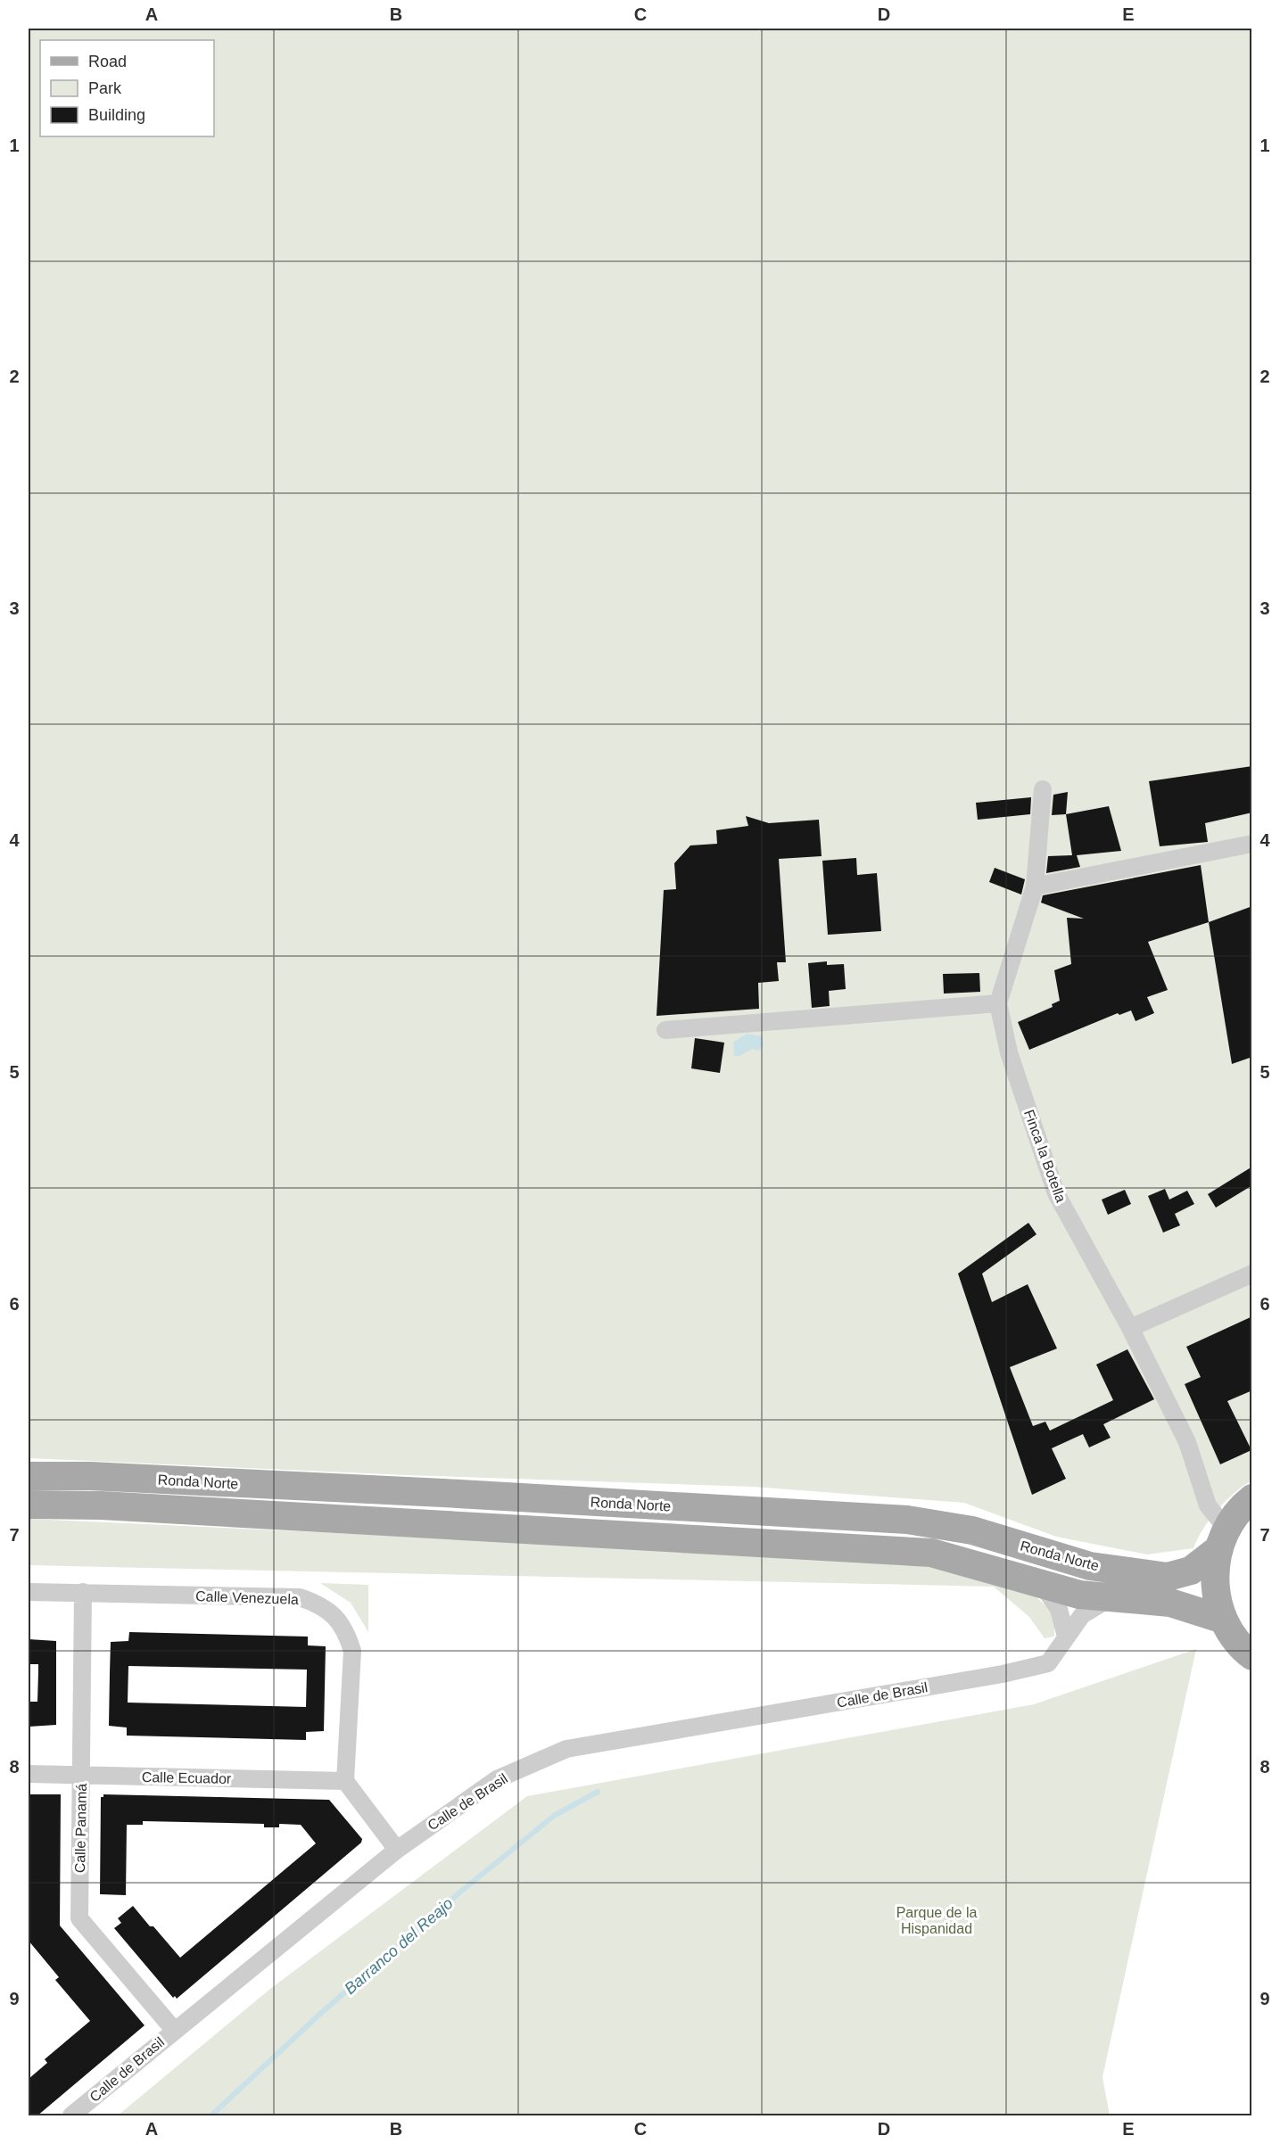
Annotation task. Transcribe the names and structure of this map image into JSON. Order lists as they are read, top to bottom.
{
  "streets": {
    "main road": ["Ronda Norte"],
    "street": [
      "Finca la Botella",
      "Calle Venezuela",
      "Calle de Brasil",
      "Calle Ecuador",
      "Calle Panamá"
    ]
  },
  "crossings": [
    ["Finca la Botella", "Ronda Norte"],
    ["Ronda Norte", "Calle de Brasil"],
    ["Calle Venezuela", "Calle Ecuador"],
    ["Calle Venezuela", "Calle Panamá"],
    ["Calle de Brasil", "Calle Panamá"],
    ["Calle Ecuador", "Calle Panamá"]
  ],
  "water": ["Barranco del Reajo"],
  "parks": ["Parque de la Hispanidad"],
  "legend": ["Road", "Park", "Building"],
  "grid": {
    "columns": [
      "A",
      "B",
      "C",
      "D",
      "E"
    ],
    "rows": [
      "1",
      "2",
      "3",
      "4",
      "5",
      "6",
      "7",
      "8",
      "9"
    ]
  }
}
